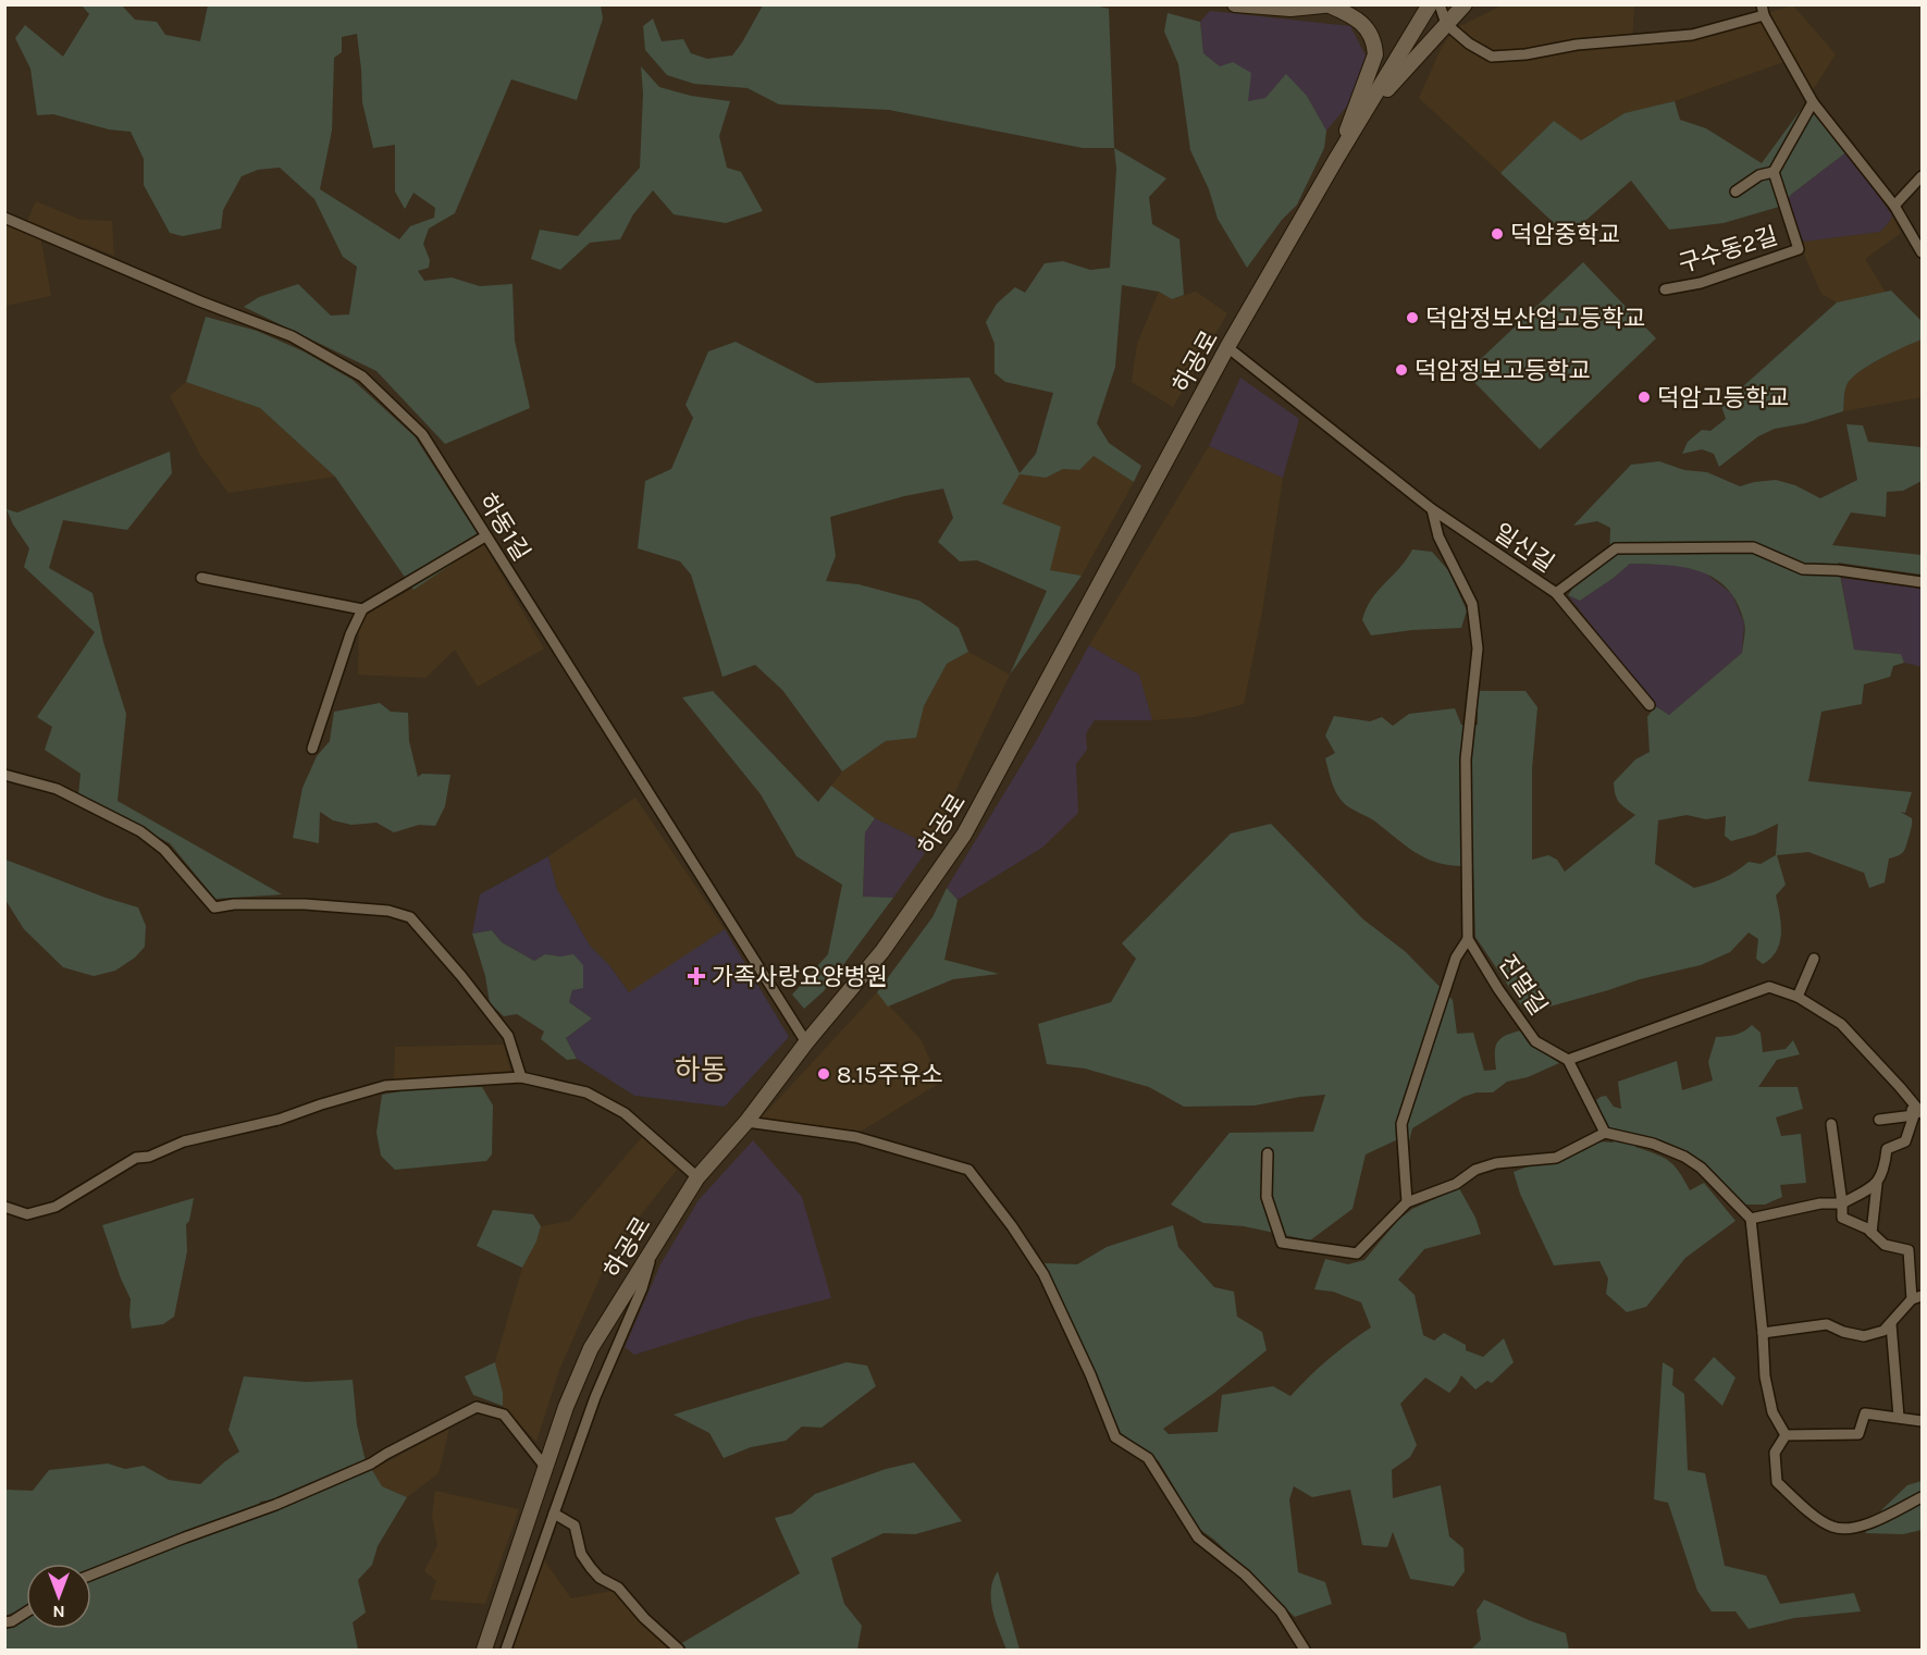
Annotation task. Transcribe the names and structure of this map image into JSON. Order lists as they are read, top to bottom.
{
  "streets": {
    "main road": ["하공로"],
    "street": [
      "구수동2길",
      "하동1길",
      "일신길",
      "진멀길"
    ]
  },
  "crossings": [
    ["하공로", "하동1길"],
    ["하공로", "일신길"],
    ["일신길", "진멀길"]
  ],
  "districts": ["하동"],
  "places": {
    "other": [
      "덕암중학교",
      "덕암정보산업고등학교",
      "덕암정보고등학교",
      "덕암고등학교",
      "8.15주유소"
    ],
    "health": ["가족사랑요양병원"]
  },
  "north": "bottom"
}
